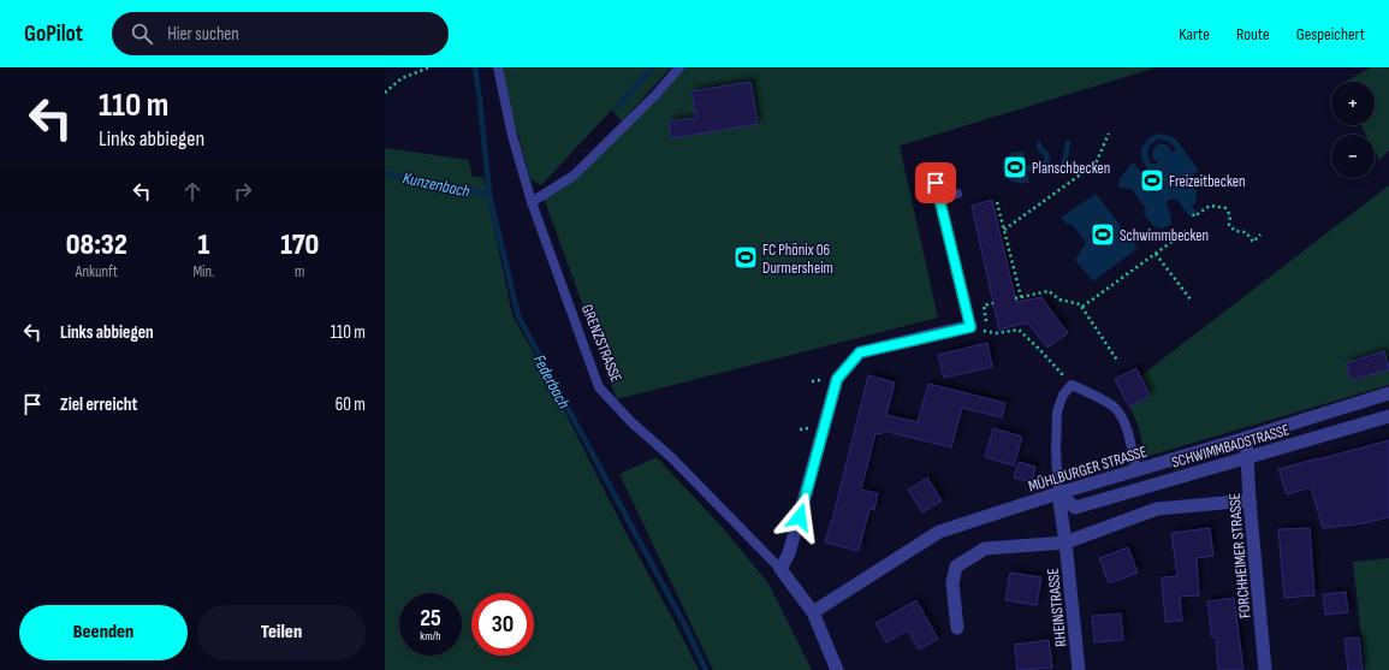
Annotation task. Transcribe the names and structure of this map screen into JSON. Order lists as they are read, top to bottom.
{
  "streets": {
    "street": [
      "GRENZSTRASSE",
      "SCHWIMMBADSTRASSE",
      "MÜHLBURGER STRASSE",
      "FORCHHEIMER STRASSE",
      "RHEINSTRASSE"
    ]
  },
  "crossings": [
    ["GRENZSTRASSE", "MÜHLBURGER STRASSE"],
    ["SCHWIMMBADSTRASSE", "MÜHLBURGER STRASSE"],
    ["SCHWIMMBADSTRASSE", "FORCHHEIMER STRASSE"],
    ["SCHWIMMBADSTRASSE", "RHEINSTRASSE"],
    ["MÜHLBURGER STRASSE", "FORCHHEIMER STRASSE"],
    ["MÜHLBURGER STRASSE", "RHEINSTRASSE"]
  ],
  "water": ["Kunzenbach", "Federbach"],
  "places": {
    "sports": [
      "Planschbecken",
      "Freizeitbecken",
      "Schwimmbecken",
      "FC Phönix 06 Durmersheim"
    ]
  },
  "page": {
    "header": "GoPilot",
    "search": "Hier suchen",
    "nav": ["Karte", "Route", "Gespeichert"],
    "turn": ["110 m", "Links abbiegen"],
    "map_buttons": ["+", "−"],
    "eta": [
      "08:32",
      "Ankunft",
      "1",
      "Min.",
      "170",
      "m"
    ],
    "list": [
      {
        "name": "Links abbiegen",
        "value": "110 m"
      },
      {
        "name": "Ziel erreicht",
        "value": "60 m"
      }
    ],
    "speed": "25 km/h",
    "limit": "30",
    "buttons": ["Beenden", "Teilen"]
  }
}
